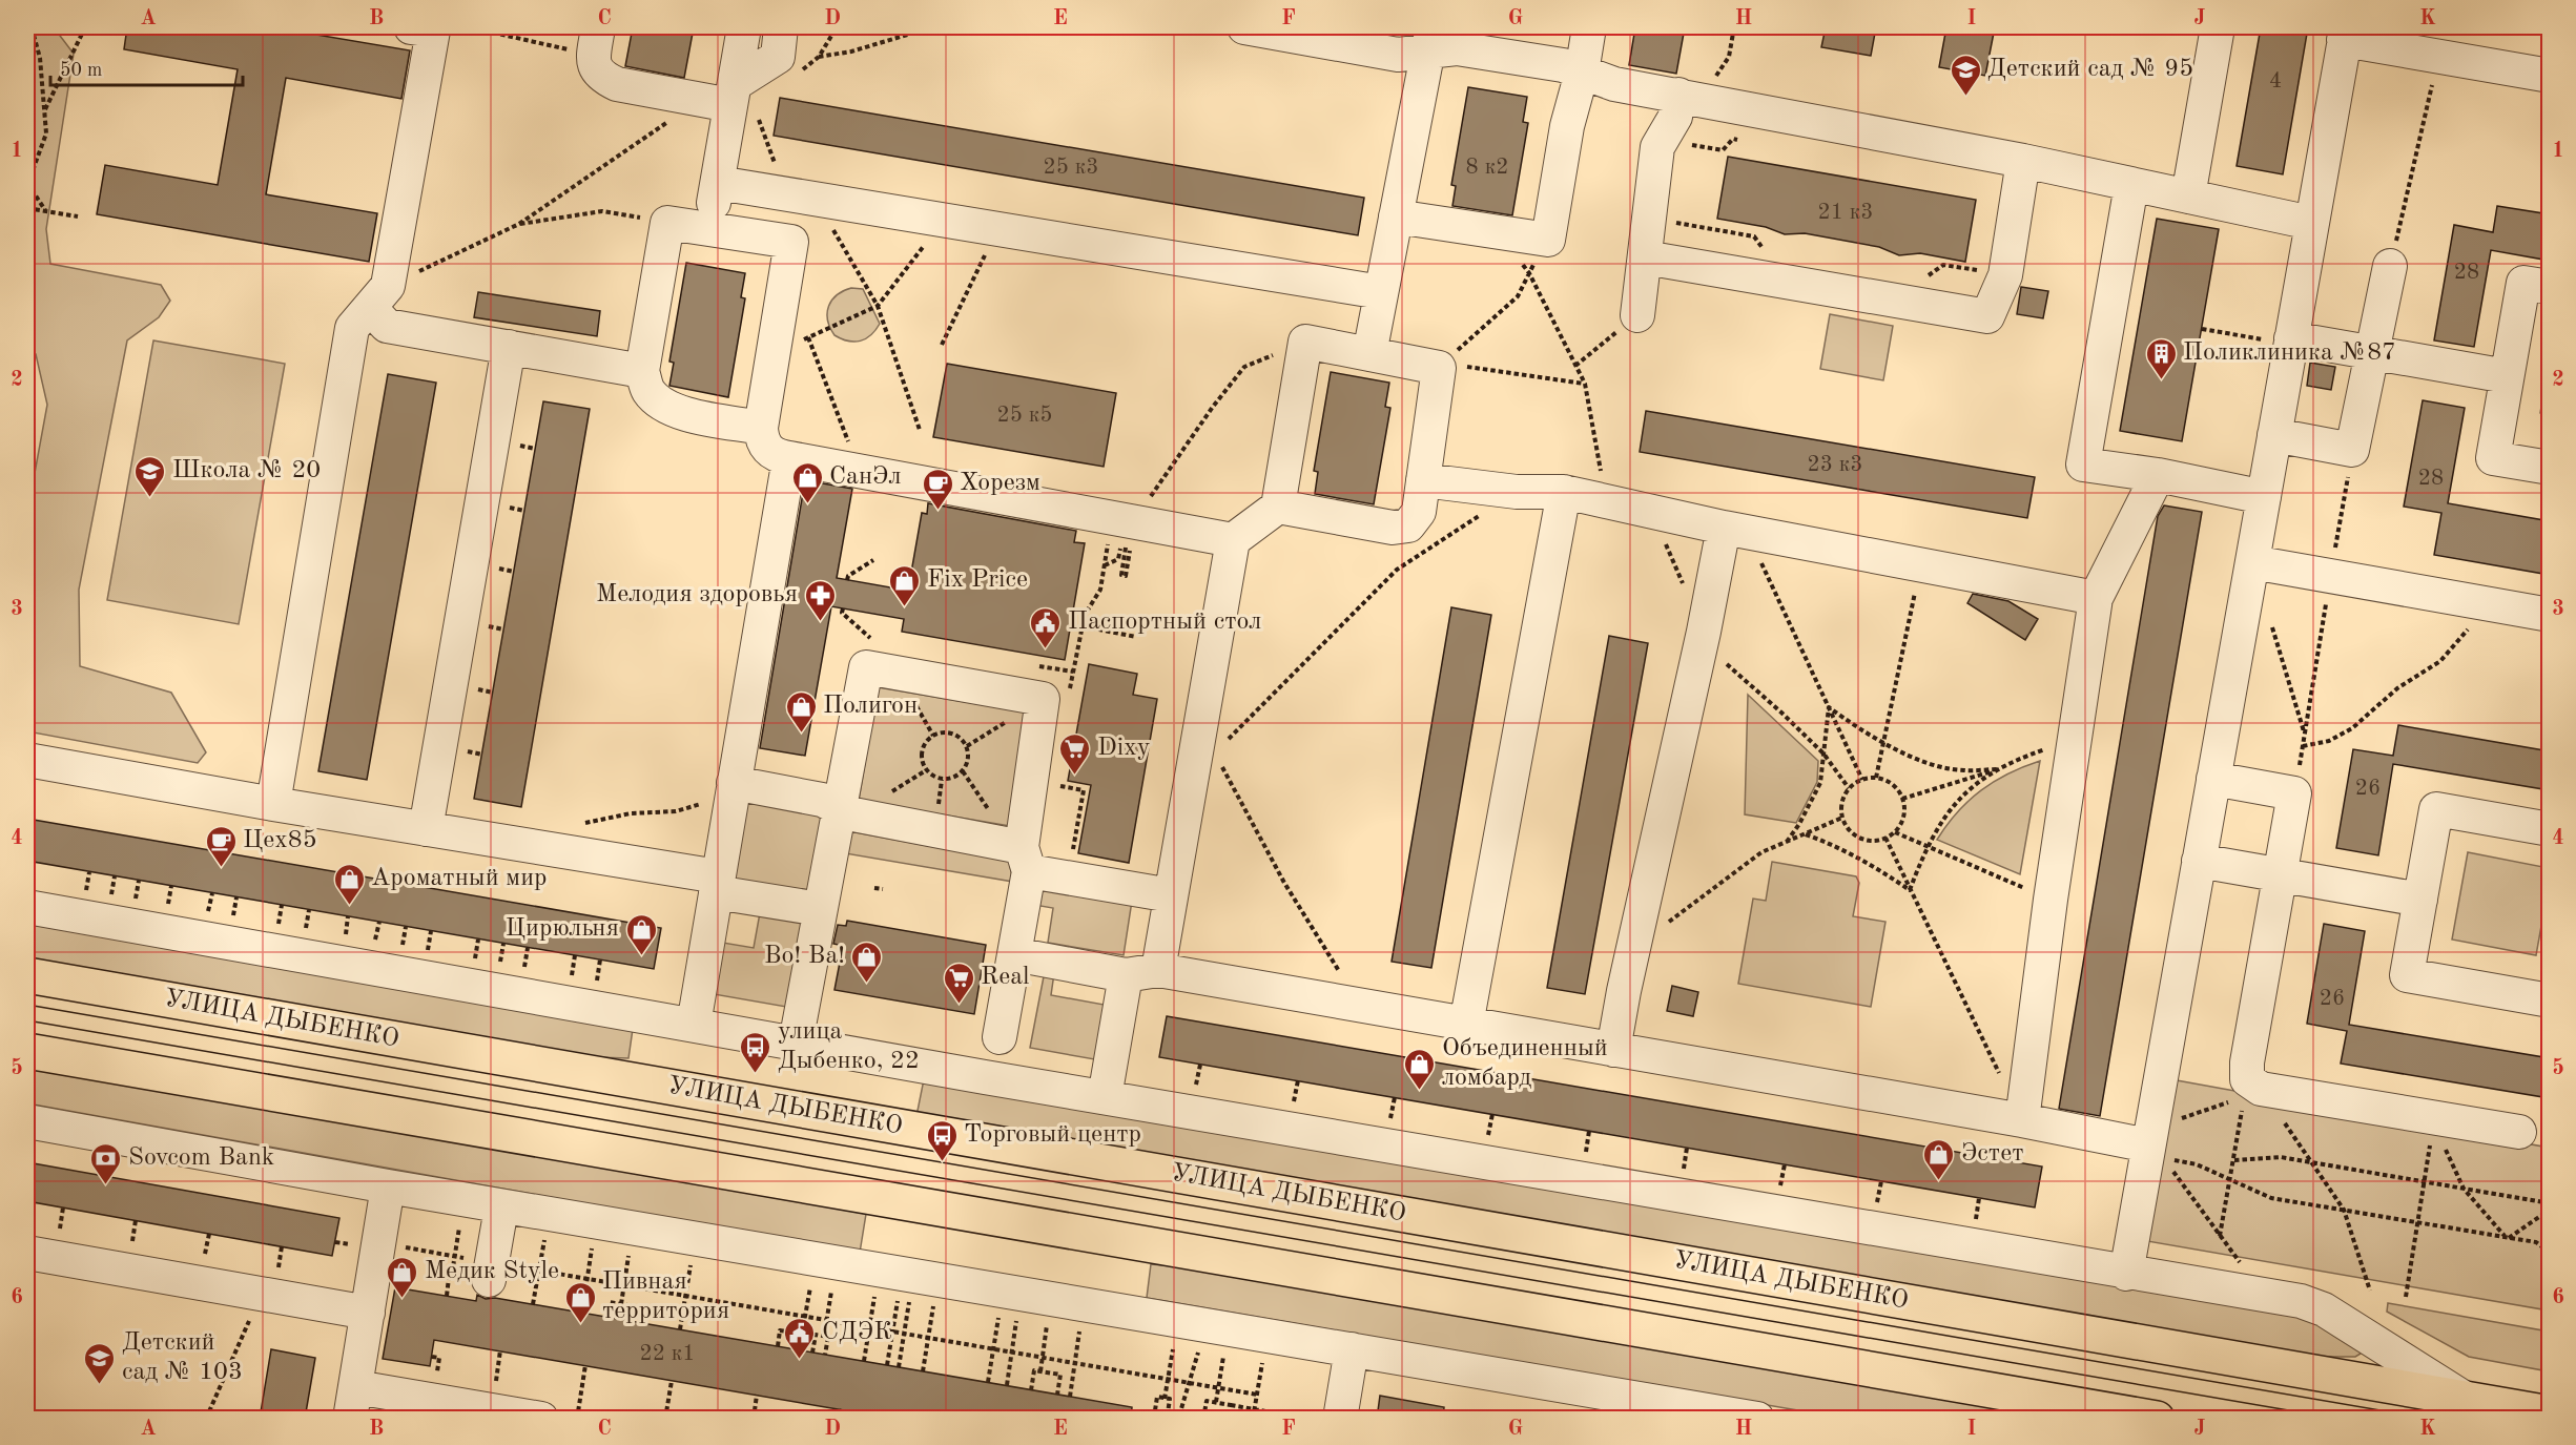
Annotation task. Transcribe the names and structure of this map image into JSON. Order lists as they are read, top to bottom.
{
  "streets": {
    "main road": ["УЛИЦА ДЫБЕНКО"]
  },
  "places": {
    "school or university": ["Детский сад № 95", "Школа № 20", "Детский сад № 103"],
    "building": ["Поликлиника №87"],
    "shop": [
      "СанЭл",
      "Fix Price",
      "Полигон",
      "Ароматный мир",
      "Цирюльня",
      "Во! Ва!",
      "Объединенный ломбард",
      "Эстет",
      "Медик Style",
      "Пивная территория"
    ],
    "cafe": ["Хорезм", "Цех85"],
    "pharmacy": ["Мелодия здоровья"],
    "public building": ["Паспортный стол", "СДЭК"],
    "supermarket": ["Dixy", "Real"],
    "bus stop": ["улица Дыбенко, 22", "Торговый центр"],
    "bank": ["Sovcom Bank"]
  },
  "house_numbers": [
    "4",
    "25 к3",
    "8 к2",
    "21 к3",
    "28",
    "25 к5",
    "23 к3",
    "28",
    "26",
    "26",
    "22 к1"
  ],
  "scale_bar": "50 m",
  "grid": {
    "columns": [
      "A",
      "B",
      "C",
      "D",
      "E",
      "F",
      "G",
      "H",
      "I",
      "J",
      "K"
    ],
    "rows": [
      "1",
      "2",
      "3",
      "4",
      "5",
      "6"
    ]
  }
}
